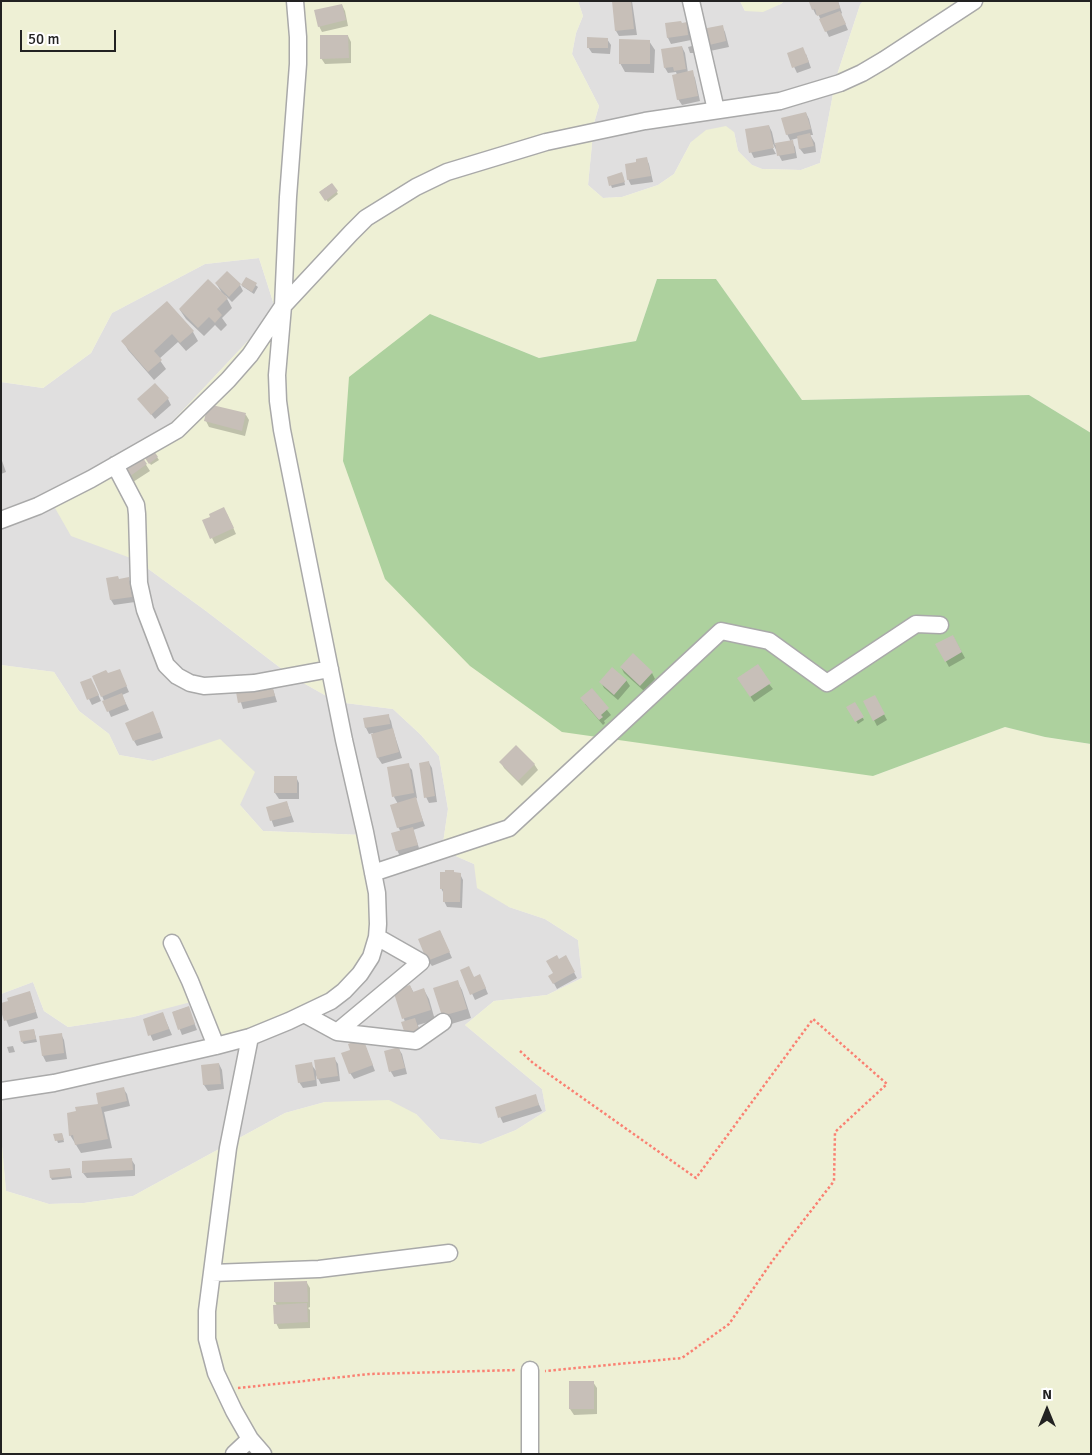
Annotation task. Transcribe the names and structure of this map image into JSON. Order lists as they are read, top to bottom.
{
  "scale_bar": "50 m",
  "north": "top"
}
